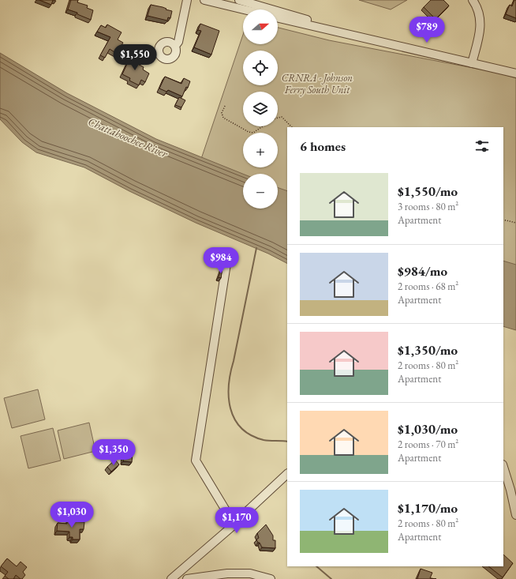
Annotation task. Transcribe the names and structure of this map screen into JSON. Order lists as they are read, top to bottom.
{
  "water": ["Chattahoochee River"],
  "parks": ["CRNRA - Johnson Ferry South Unit"],
  "north": "right",
  "page": {
    "map_buttons": ["+", "−"],
    "price": [
      "$789",
      "$1,550",
      "$984",
      "$1,350",
      "$1,030",
      "$1,170"
    ],
    "heading": "6 homes",
    "list": [
      {
        "name": "$1,550/mo",
        "note": "3 rooms · 80 m² · Apartment"
      },
      {
        "name": "$984/mo",
        "note": "2 rooms · 68 m² · Apartment"
      },
      {
        "name": "$1,350/mo",
        "note": "2 rooms · 80 m² · Apartment"
      },
      {
        "name": "$1,030/mo",
        "note": "2 rooms · 70 m² · Apartment"
      },
      {
        "name": "$1,170/mo",
        "note": "2 rooms · 80 m² · Apartment"
      }
    ]
  }
}
